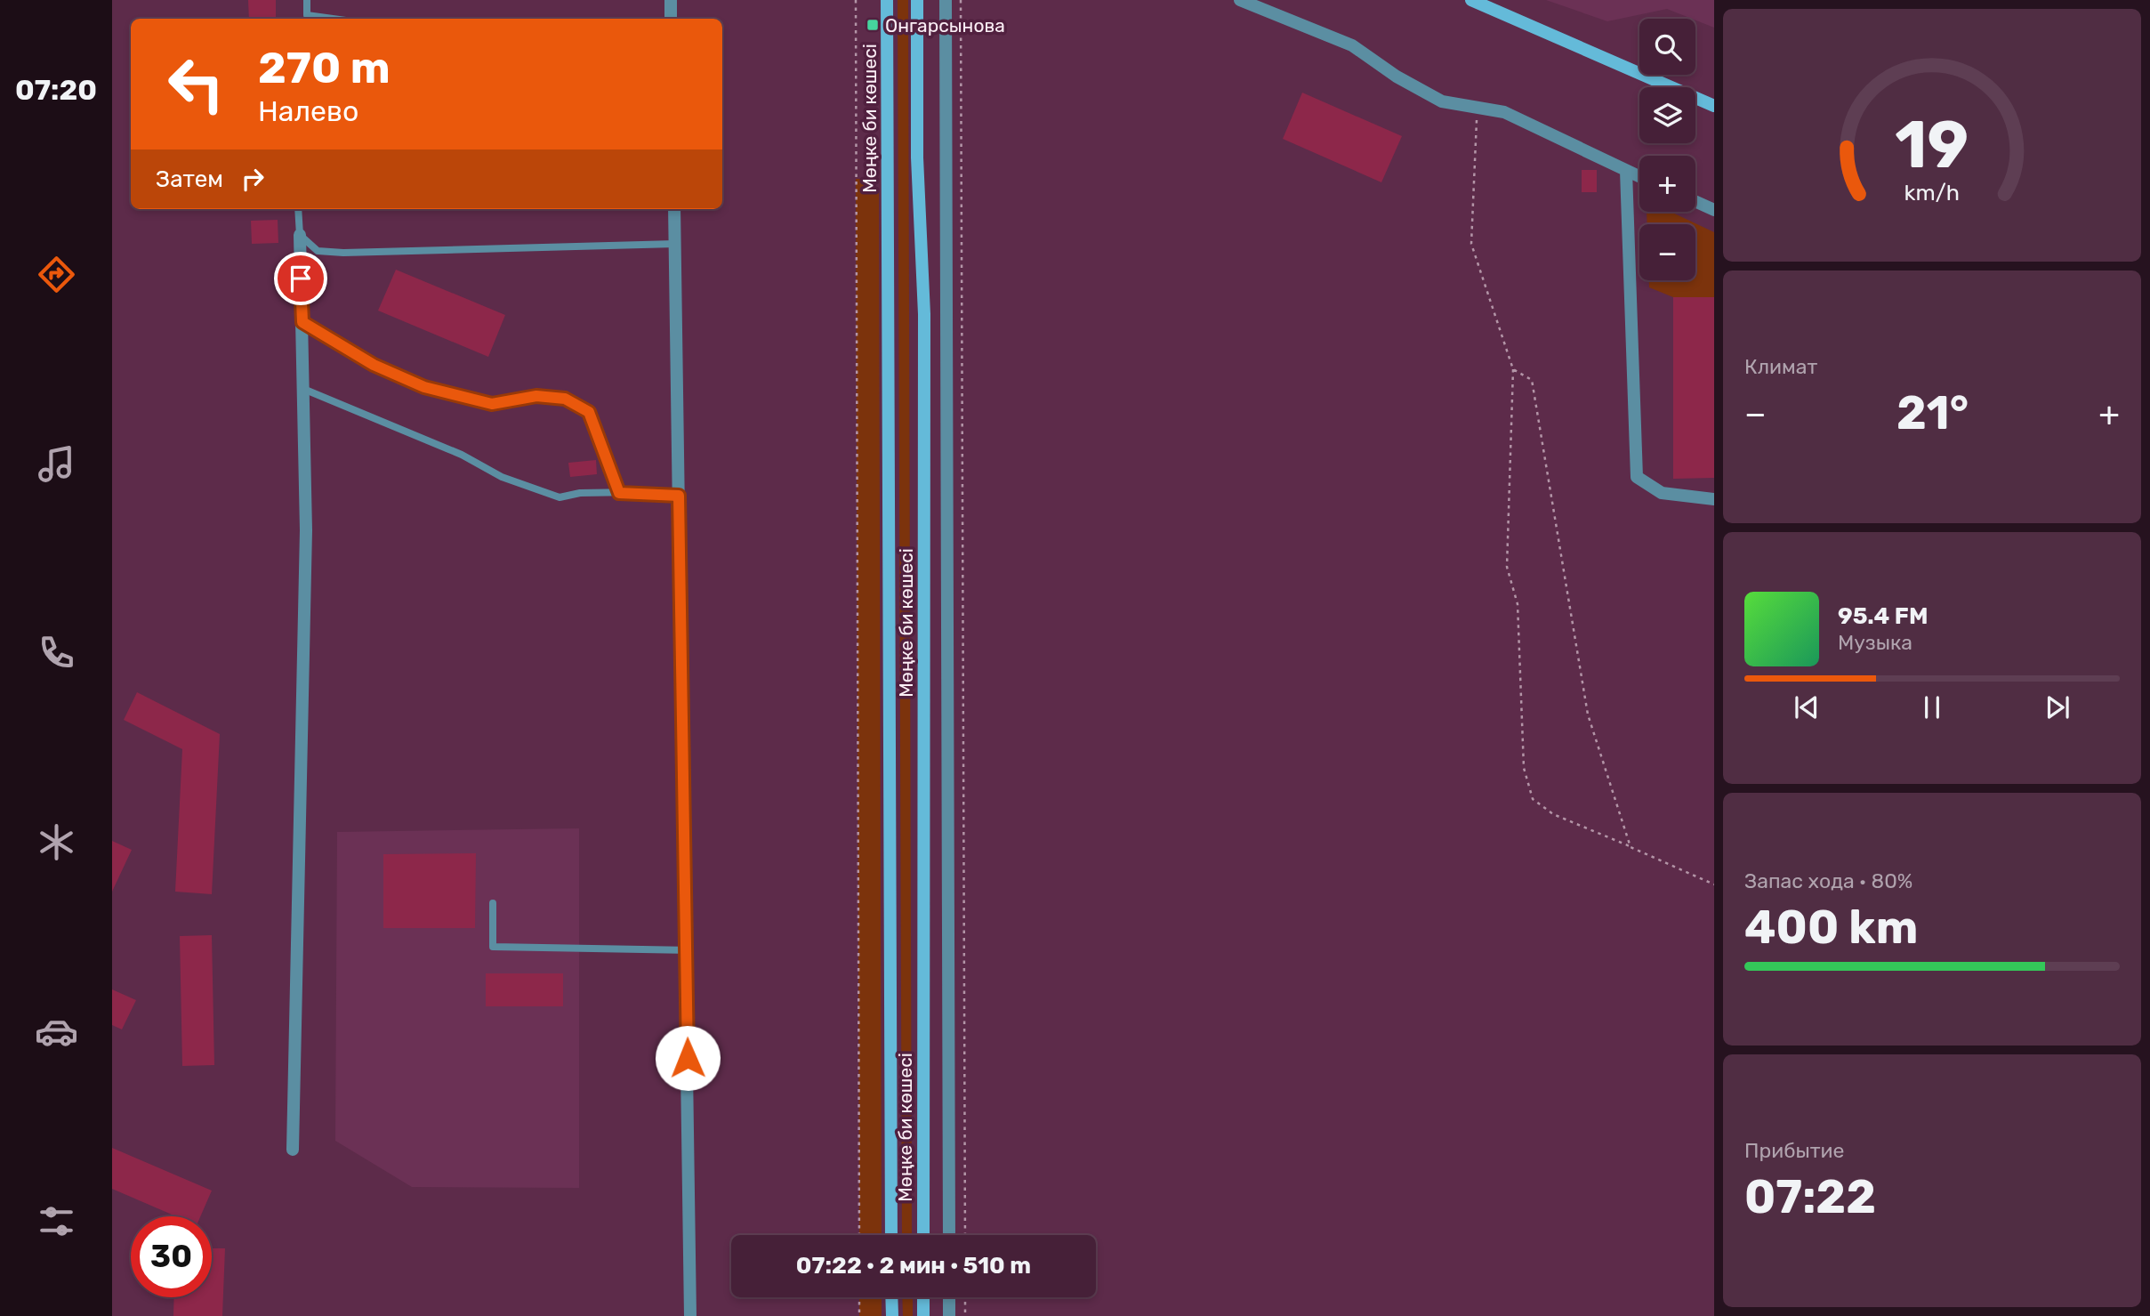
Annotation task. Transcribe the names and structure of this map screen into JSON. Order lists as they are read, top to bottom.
{
  "streets": {
    "main road": ["Мөңке би көшесі"]
  },
  "places": {
    "transit": ["Онгарсынова"]
  },
  "page": {
    "tabs": "07:20",
    "map_buttons": ["+", "−"],
    "turn": ["270 m", "Налево"],
    "then": "Затем",
    "tile": [
      "Климат",
      ["Запас хода · 80%", "400 km"],
      ["Прибытие", "07:22"]
    ],
    "heat": ["−", "21°", "+"],
    "song": ["95.4 FM", "Музыка"],
    "limit": "30",
    "trip": "07:22 · 2 мин · 510 m",
    "gauge": ["19", "km/h"]
  }
}
